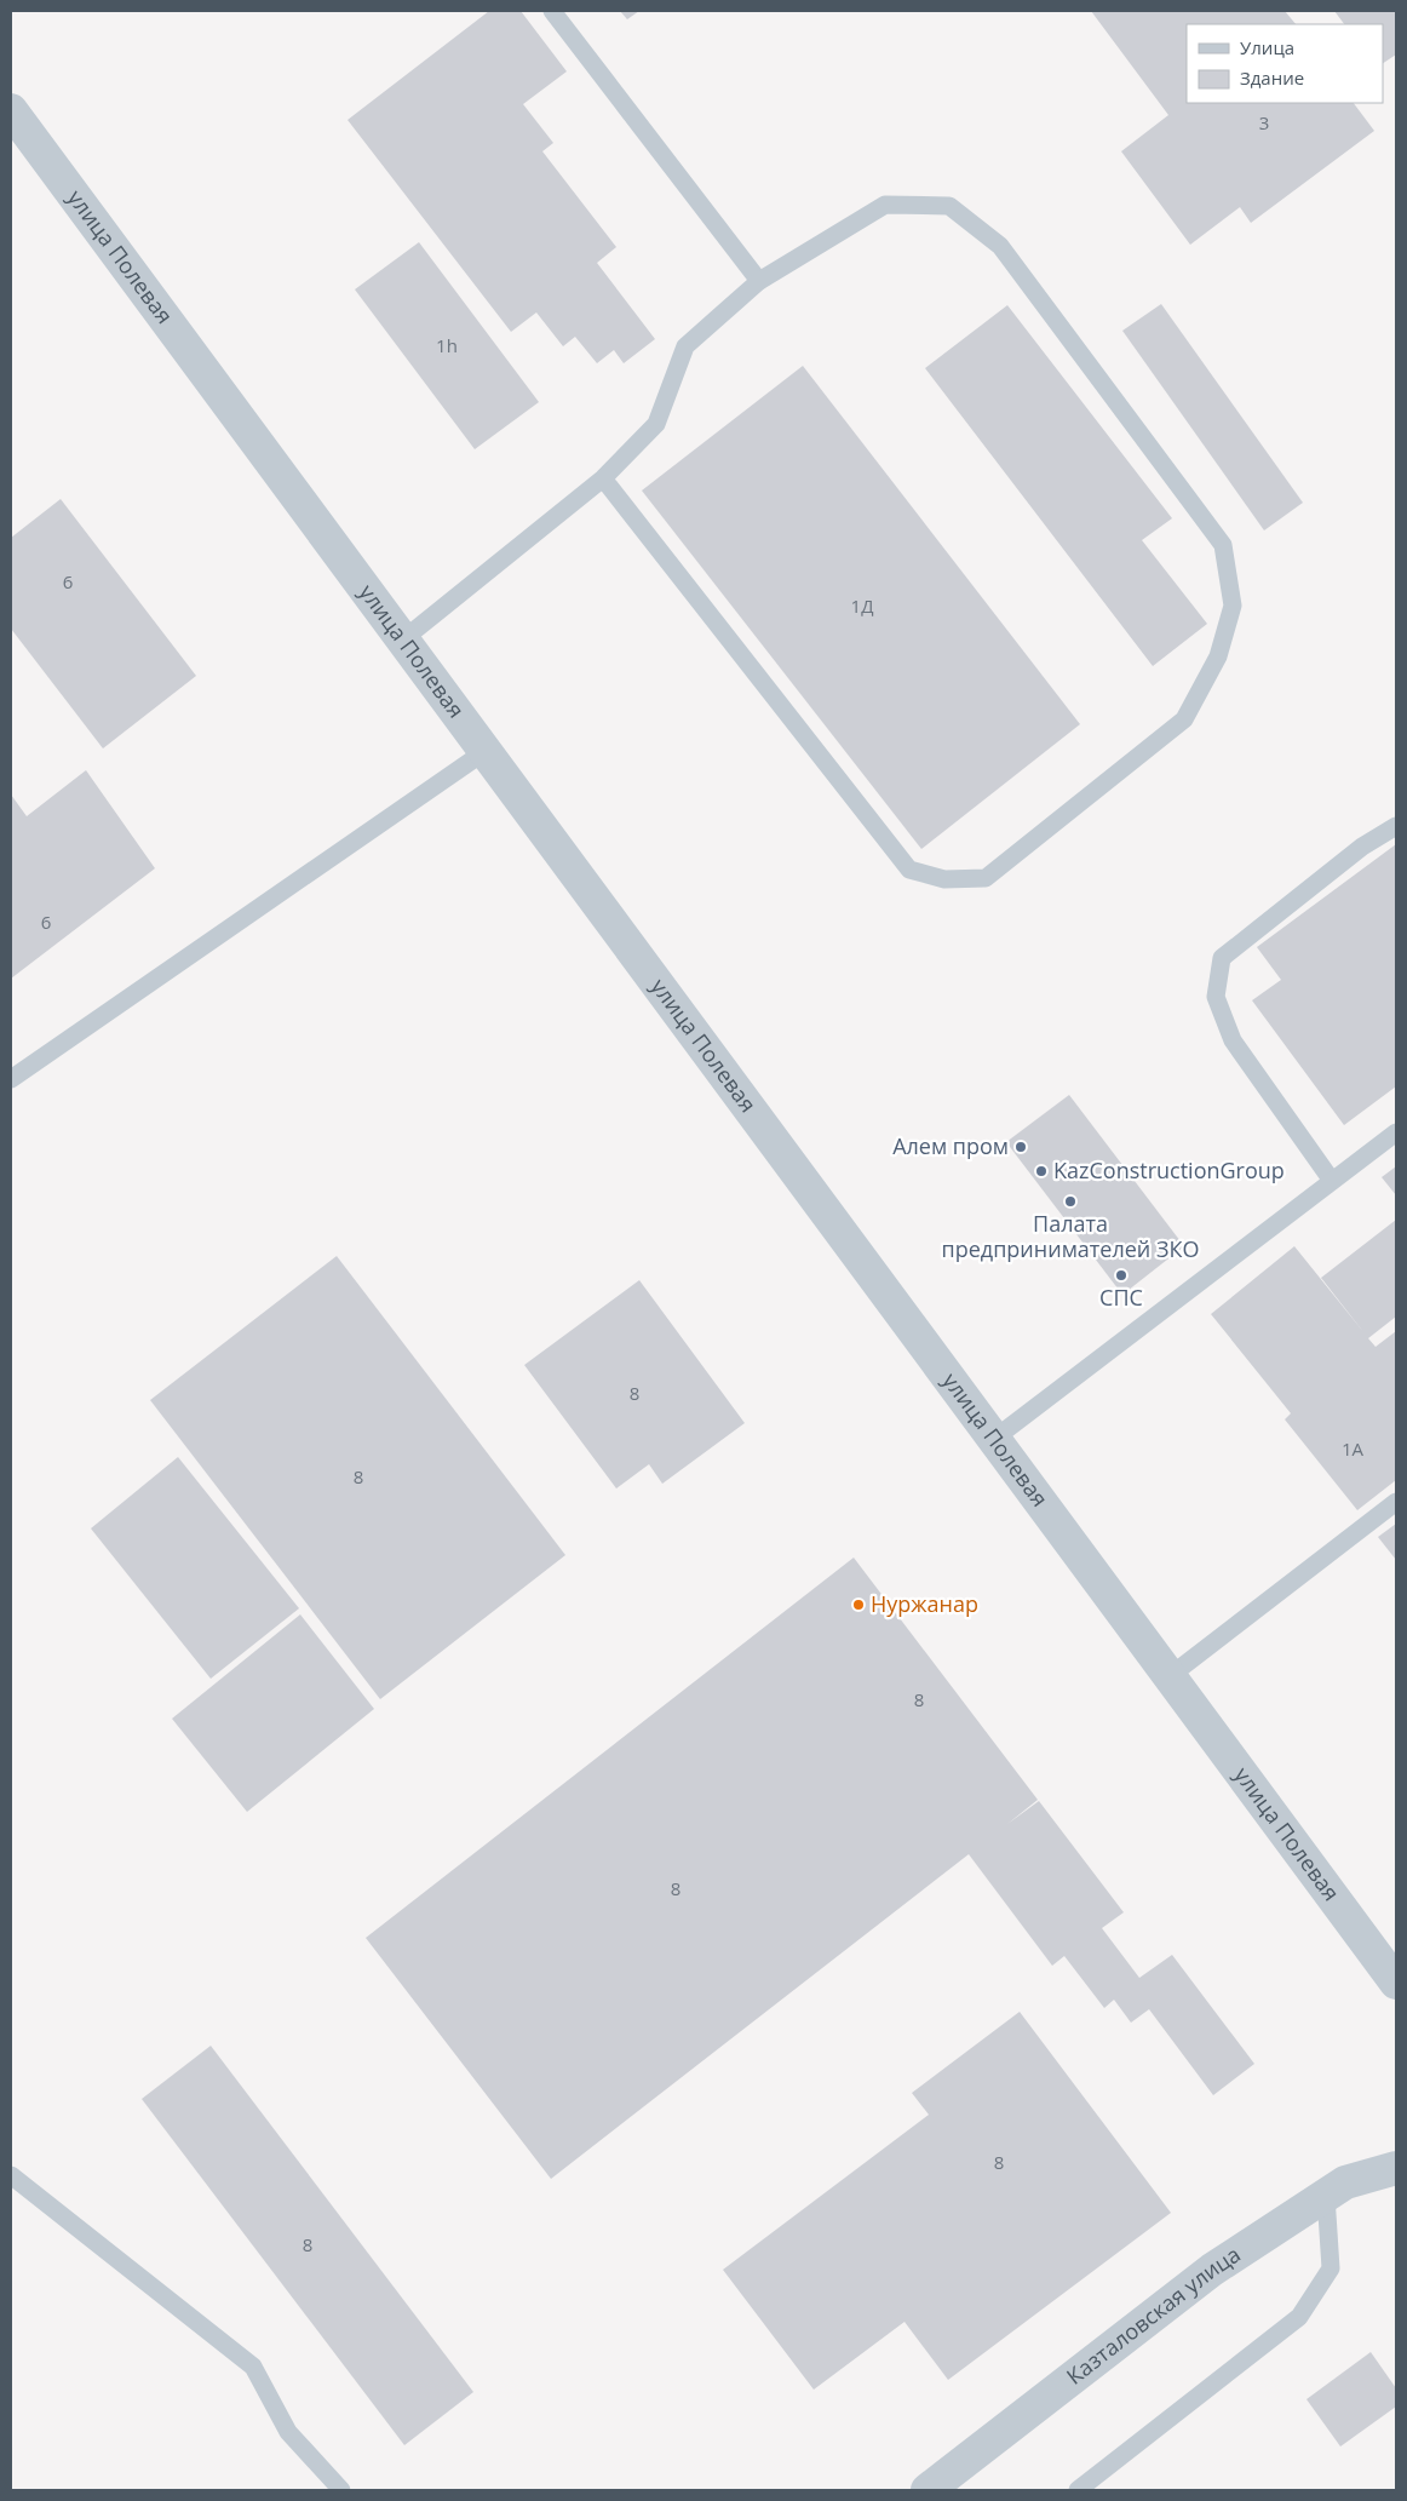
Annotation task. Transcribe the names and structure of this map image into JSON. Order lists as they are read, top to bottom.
{
  "streets": {
    "street": ["улица Полевая", "Казталовская улица"]
  },
  "places": [
    "Алем пром",
    "KazConstructionGroup",
    "Палата предпринимателей ЗКО",
    "СПС",
    "Нуржанар"
  ],
  "house_numbers": [
    "3",
    "1h",
    "6",
    "1Д",
    "6",
    "8",
    "1А",
    "8",
    "8",
    "8",
    "8",
    "8"
  ],
  "legend": ["Улица", "Здание"]
}
